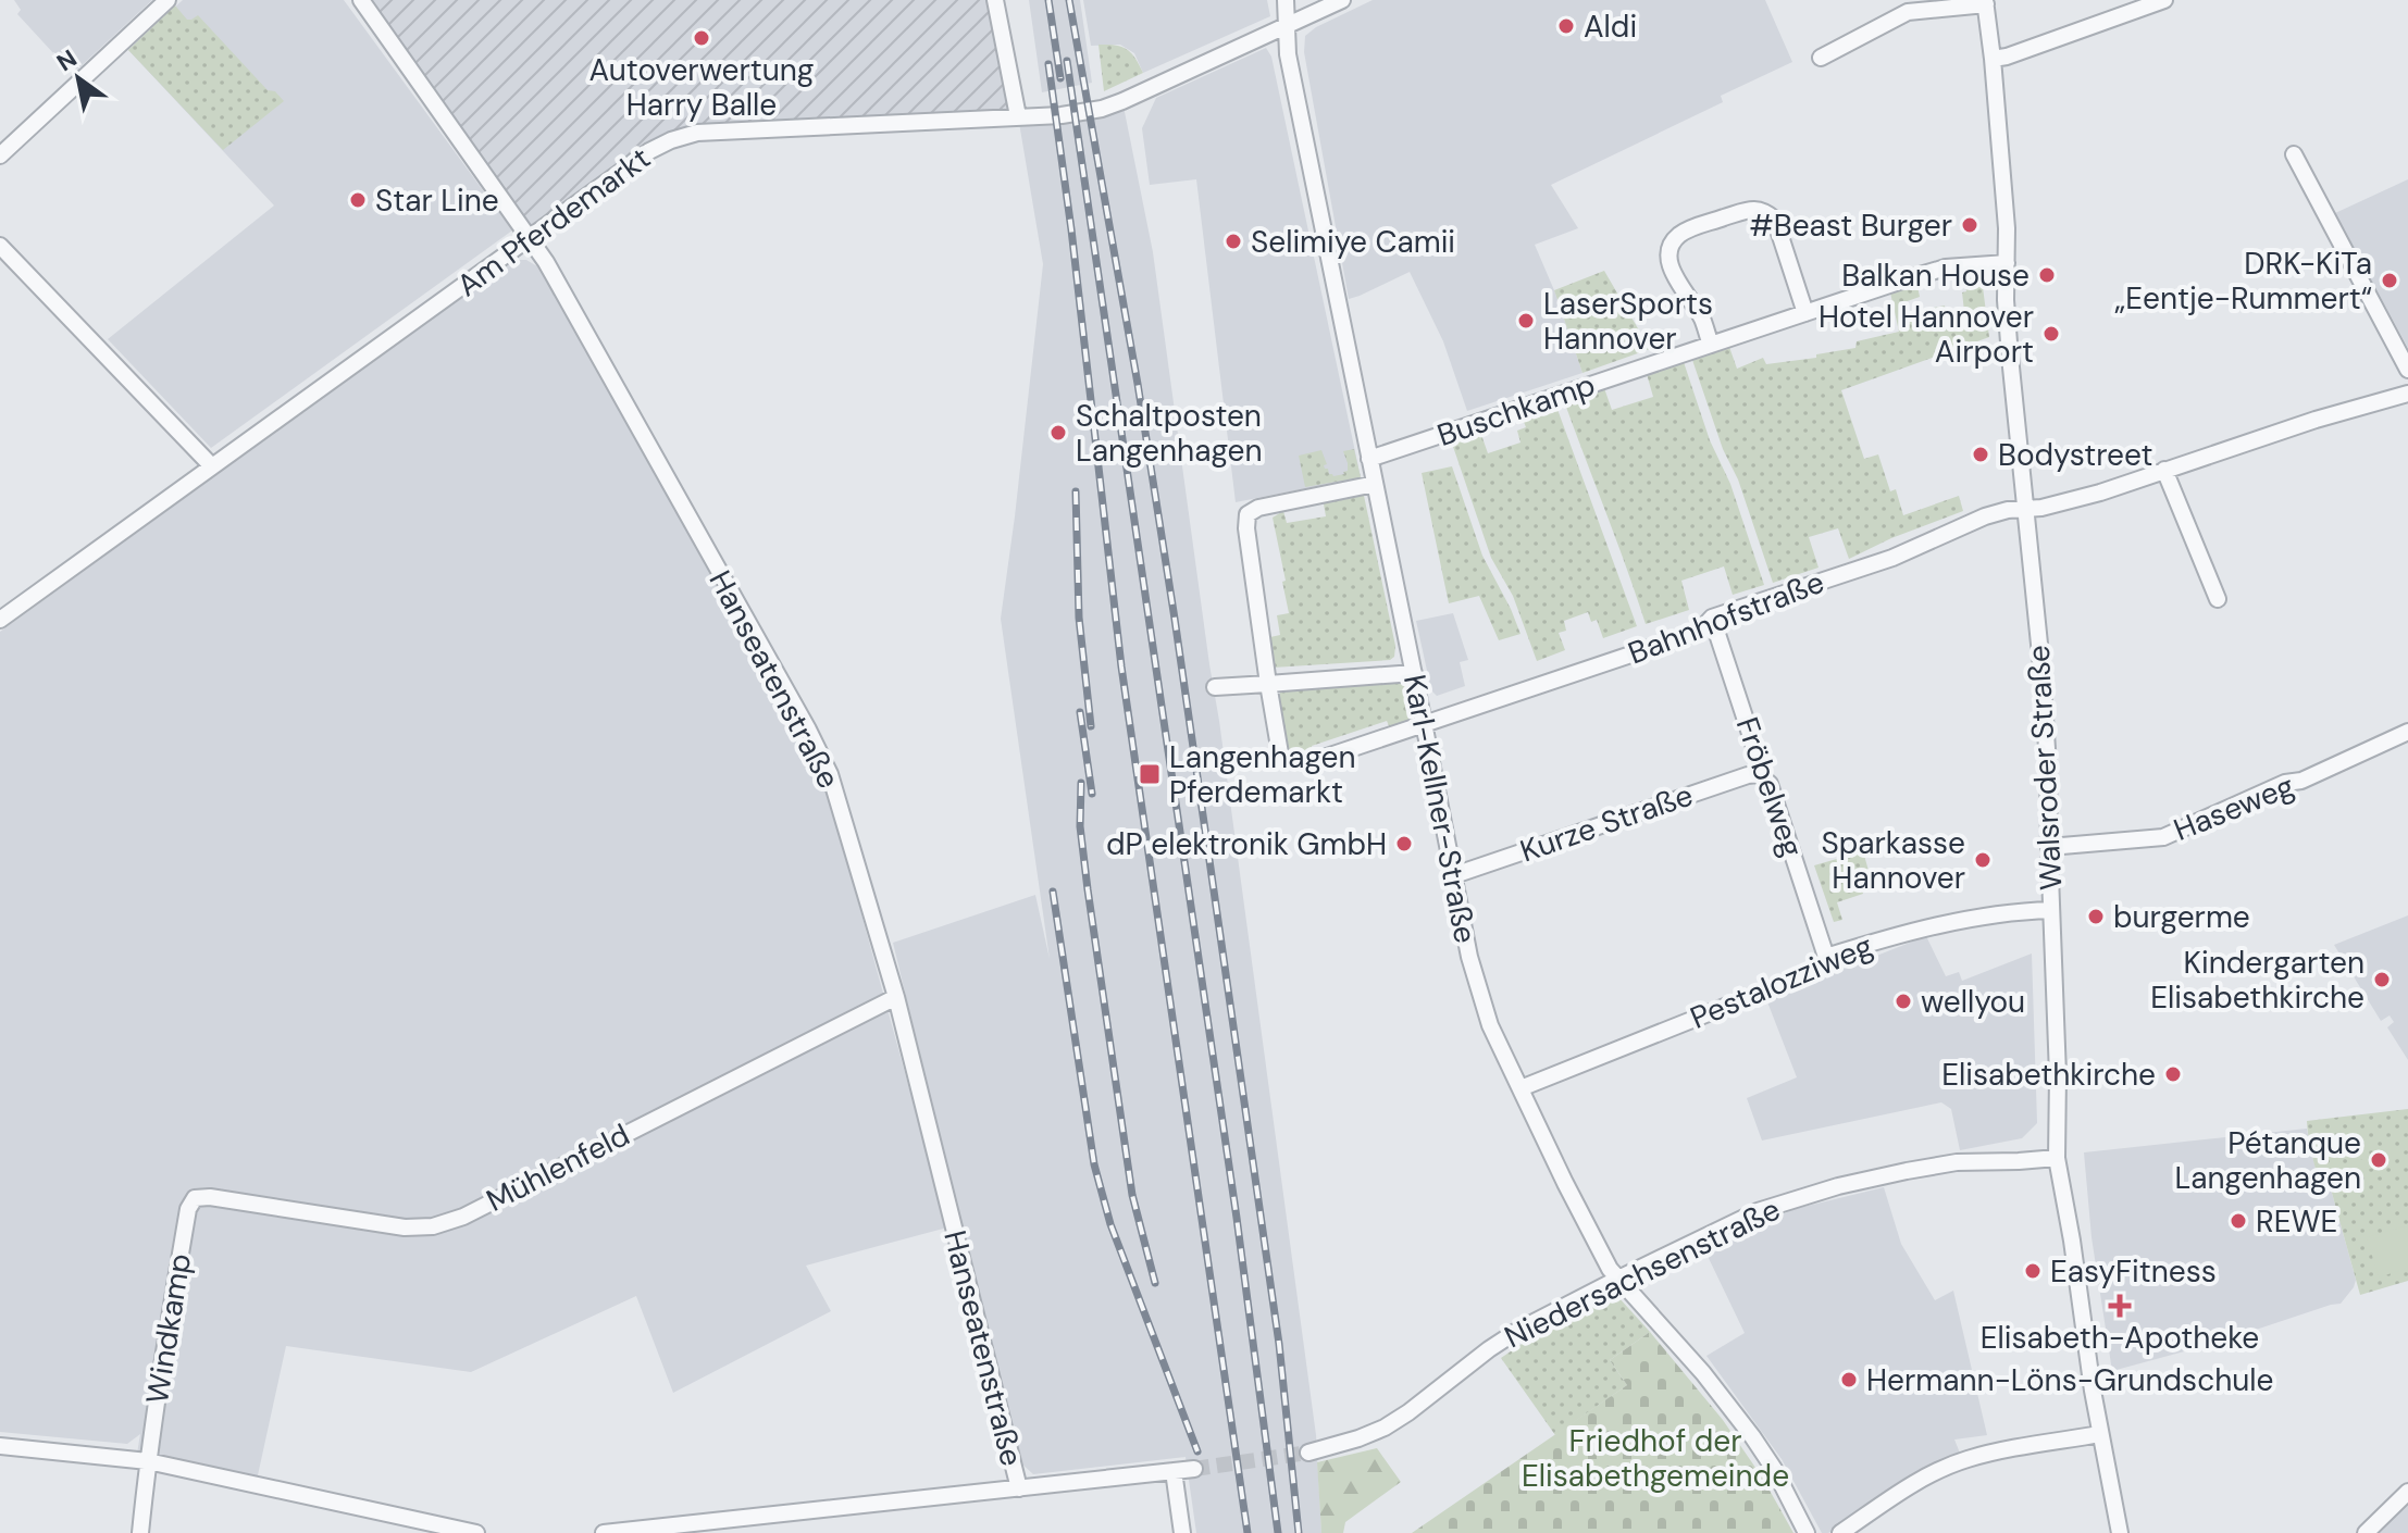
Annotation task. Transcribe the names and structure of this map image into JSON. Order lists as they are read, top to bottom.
{
  "streets": {
    "street": [
      "Am Pferdemarkt",
      "Buschkamp",
      "Bahnhofstraße",
      "Hanseatenstraße",
      "Walsroder Straße",
      "Fröbelweg",
      "Haseweg",
      "Karl-Kellner-Straße",
      "Kurze Straße",
      "Pestalozziweg",
      "Mühlenfeld",
      "Niedersachsenstraße",
      "Windkamp"
    ]
  },
  "crossings": [
    ["Am Pferdemarkt", "Hanseatenstraße"],
    ["Am Pferdemarkt", "Karl-Kellner-Straße"],
    ["Buschkamp", "Walsroder Straße"],
    ["Buschkamp", "Karl-Kellner-Straße"],
    ["Bahnhofstraße", "Walsroder Straße"],
    ["Bahnhofstraße", "Fröbelweg"],
    ["Bahnhofstraße", "Karl-Kellner-Straße"],
    ["Hanseatenstraße", "Mühlenfeld"],
    ["Walsroder Straße", "Haseweg"],
    ["Walsroder Straße", "Pestalozziweg"],
    ["Walsroder Straße", "Niedersachsenstraße"],
    ["Fröbelweg", "Kurze Straße"],
    ["Fröbelweg", "Pestalozziweg"],
    ["Karl-Kellner-Straße", "Kurze Straße"],
    ["Karl-Kellner-Straße", "Pestalozziweg"],
    ["Karl-Kellner-Straße", "Niedersachsenstraße"],
    ["Mühlenfeld", "Windkamp"]
  ],
  "parks": ["Friedhof der Elisabethgemeinde"],
  "places": {
    "other": [
      "Aldi",
      "Autoverwertung Harry Balle",
      "Star Line",
      "#Beast Burger",
      "Selimiye Camii",
      "Balkan House",
      "DRK-KiTa „Eentje-Rummert“",
      "LaserSports Hannover",
      "Hotel Hannover Airport",
      "Schaltposten Langenhagen",
      "Bodystreet",
      "dP elektronik GmbH",
      "Sparkasse Hannover",
      "burgerme",
      "Kindergarten Elisabethkirche",
      "wellyou",
      "Elisabethkirche",
      "Pétanque Langenhagen",
      "REWE",
      "EasyFitness",
      "Hermann-Löns-Grundschule"
    ],
    "transit": ["Langenhagen Pferdemarkt"],
    "health": ["Elisabeth-Apotheke"]
  },
  "north": "top left"
}
